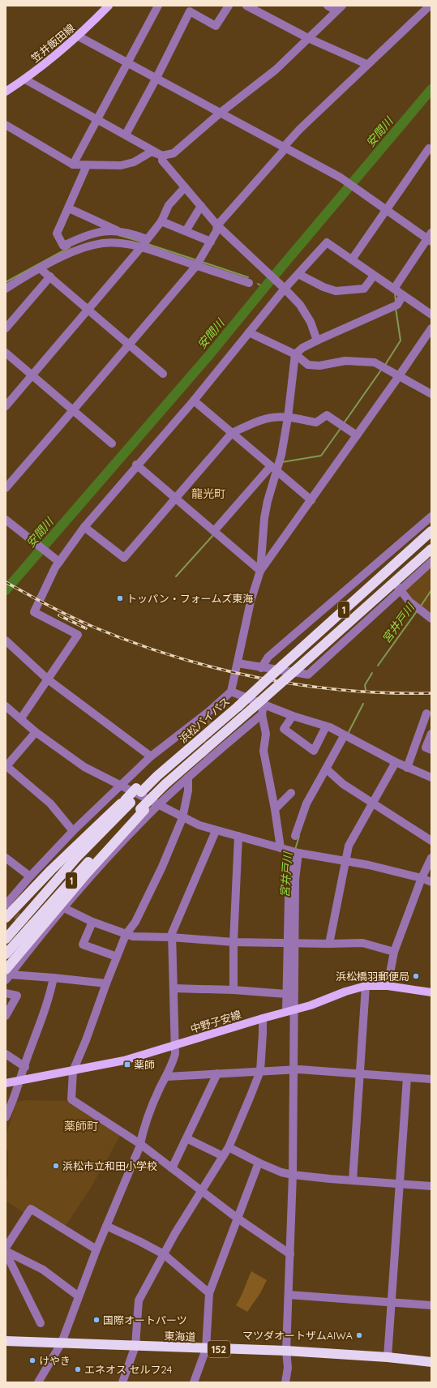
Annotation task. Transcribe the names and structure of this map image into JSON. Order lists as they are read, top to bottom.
{
  "streets": {
    "highway": [
      "1",
      "浜松バイパス",
      "東海道",
      "152"
    ],
    "main road": ["笠井飯田線", "中野子安線"]
  },
  "crossings": [
    ["1", "浜松バイパス"]
  ],
  "districts": ["龍光町", "薬師町"],
  "water": ["安間川", "宮井戸川"],
  "places": {
    "other": [
      "トッパン・フォームズ東海",
      "浜松橋羽郵便局",
      "浜松市立和田小学校",
      "国際オートパーツ",
      "マツダオートザムAIWA",
      "けやき",
      "エネオス セルフ24"
    ],
    "transit": ["薬師"]
  }
}
